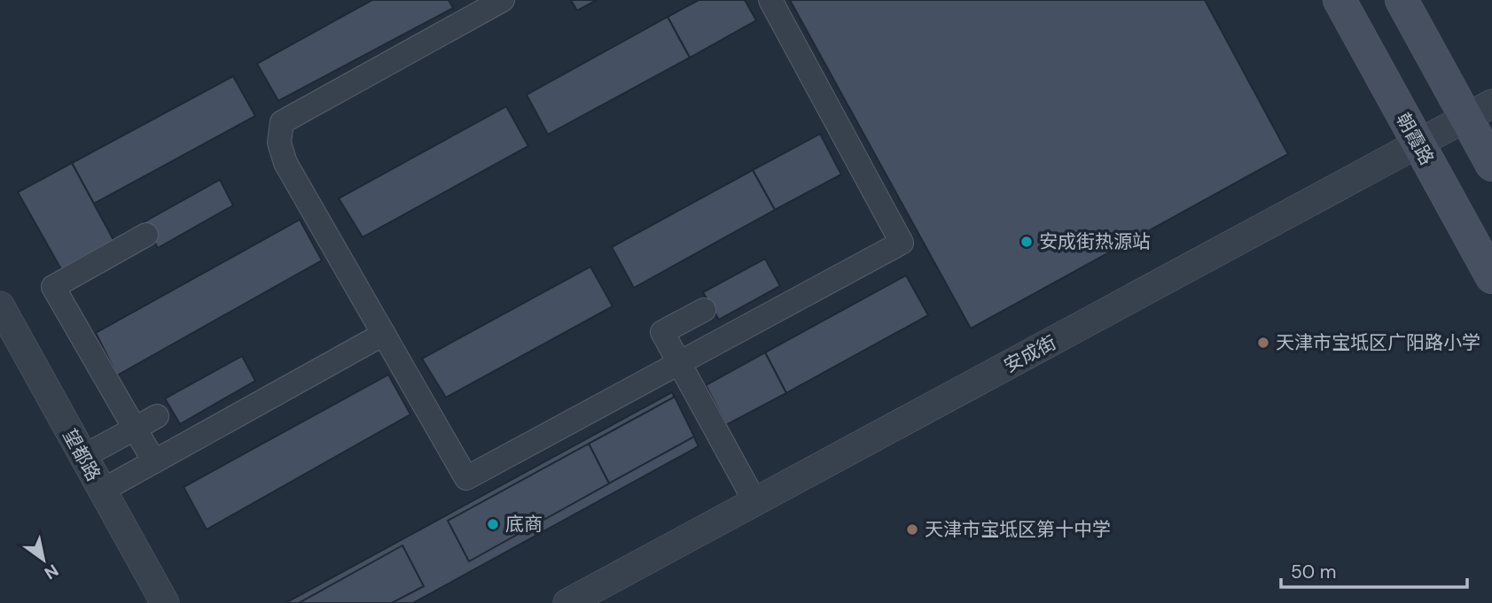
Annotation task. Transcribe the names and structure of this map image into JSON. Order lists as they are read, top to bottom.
{
  "streets": {
    "main road": ["朝霞路"],
    "street": ["安成街", "望都路"]
  },
  "crossings": [
    ["朝霞路", "安成街"]
  ],
  "places": [
    "安成街热源站",
    "天津市宝坻区广阳路小学",
    "底商",
    "天津市宝坻区第十中学"
  ],
  "scale_bar": "50 m",
  "north": "bottom right"
}
